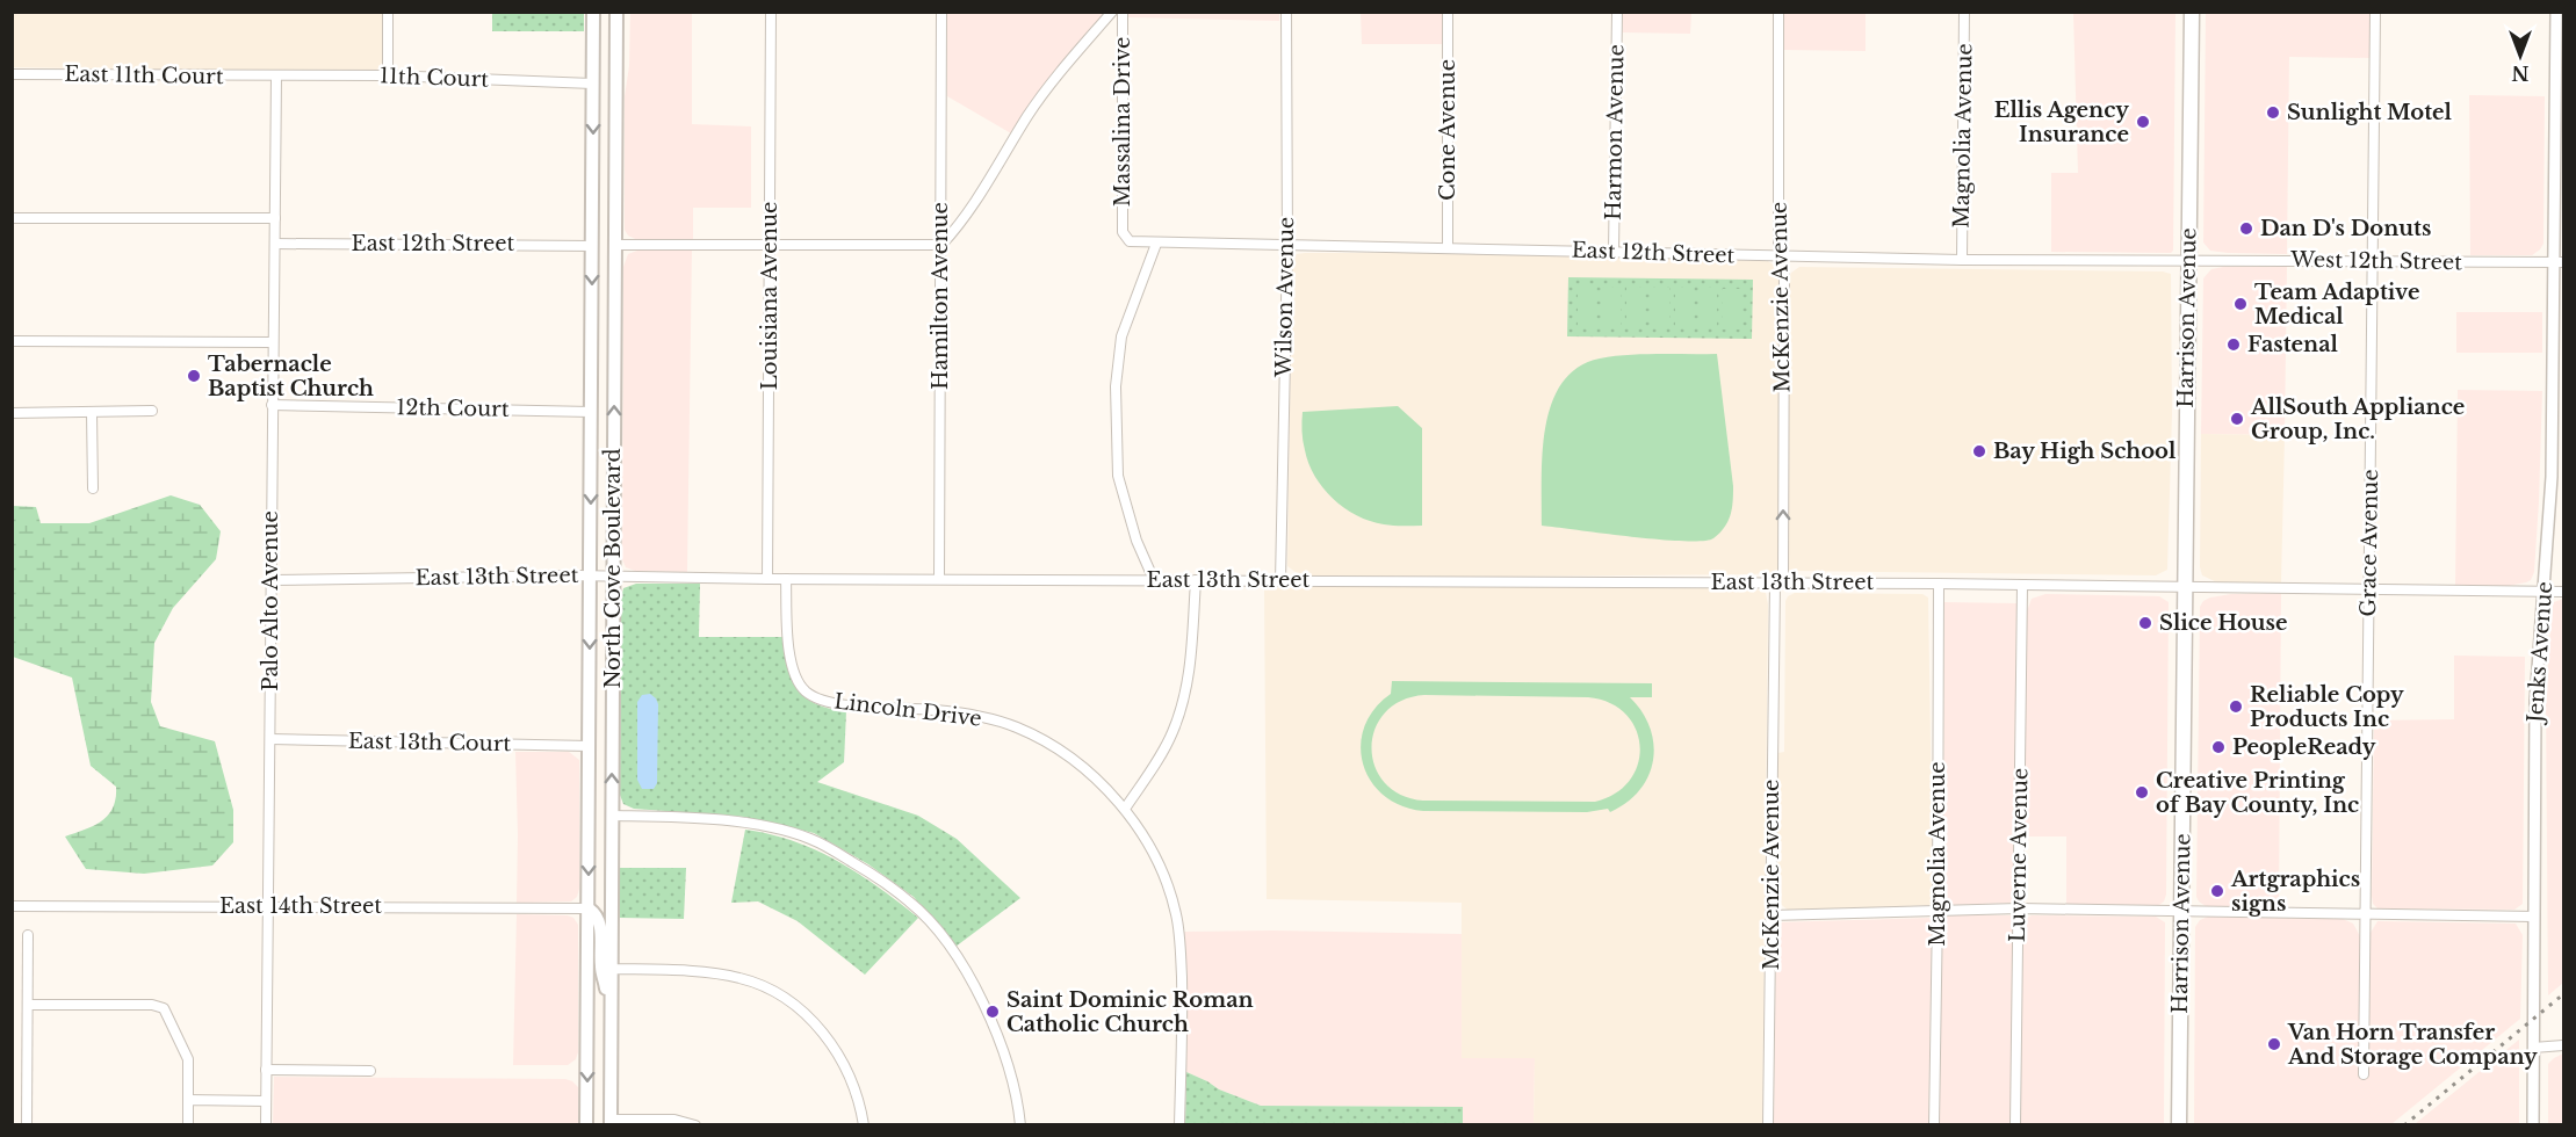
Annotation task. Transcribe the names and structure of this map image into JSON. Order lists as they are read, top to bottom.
{
  "streets": {
    "main road": ["Harrison Avenue", "North Cove Boulevard"],
    "street": [
      "East 11th Court",
      "11th Court",
      "Massalina Drive",
      "Cone Avenue",
      "Harmon Avenue",
      "Magnolia Avenue",
      "East 12th Street",
      "West 12th Street",
      "Louisiana Avenue",
      "Hamilton Avenue",
      "Wilson Avenue",
      "McKenzie Avenue",
      "12th Court",
      "Grace Avenue",
      "East 13th Street",
      "Palo Alto Avenue",
      "Jenks Avenue",
      "Lincoln Drive",
      "East 13th Court",
      "Luverne Avenue",
      "East 14th Street"
    ]
  },
  "crossings": [
    ["East 11th Court", "11th Court"],
    ["East 11th Court", "Palo Alto Avenue"],
    ["11th Court", "North Cove Boulevard"],
    ["11th Court", "Palo Alto Avenue"],
    ["Massalina Drive", "East 12th Street"],
    ["Cone Avenue", "East 12th Street"],
    ["Harmon Avenue", "East 12th Street"],
    ["Magnolia Avenue", "East 12th Street"],
    ["Magnolia Avenue", "East 13th Street"],
    ["East 12th Street", "West 12th Street"],
    ["East 12th Street", "Wilson Avenue"],
    ["East 12th Street", "McKenzie Avenue"],
    ["East 12th Street", "Harrison Avenue"],
    ["East 12th Street", "North Cove Boulevard"],
    ["East 12th Street", "Palo Alto Avenue"],
    ["West 12th Street", "Harrison Avenue"],
    ["West 12th Street", "Grace Avenue"],
    ["West 12th Street", "Jenks Avenue"],
    ["Louisiana Avenue", "East 13th Street"],
    ["Hamilton Avenue", "East 13th Street"],
    ["Wilson Avenue", "East 13th Street"],
    ["McKenzie Avenue", "East 13th Street"],
    ["Harrison Avenue", "East 13th Street"],
    ["12th Court", "North Cove Boulevard"],
    ["12th Court", "Palo Alto Avenue"],
    ["Grace Avenue", "East 13th Street"],
    ["North Cove Boulevard", "East 13th Street"],
    ["North Cove Boulevard", "East 13th Court"],
    ["North Cove Boulevard", "East 14th Street"],
    ["East 13th Street", "Palo Alto Avenue"],
    ["East 13th Street", "Jenks Avenue"],
    ["East 13th Street", "Lincoln Drive"],
    ["East 13th Street", "Luverne Avenue"],
    ["Palo Alto Avenue", "East 13th Court"],
    ["Palo Alto Avenue", "East 14th Street"]
  ],
  "places": [
    "Sunlight Motel",
    "Ellis Agency Insurance",
    "Dan D's Donuts",
    "Team Adaptive Medical",
    "Fastenal",
    "Tabernacle Baptist Church",
    "AllSouth Appliance Group, Inc.",
    "Bay High School",
    "Slice House",
    "Reliable Copy Products Inc",
    "PeopleReady",
    "Creative Printing of Bay County, Inc",
    "Artgraphics signs",
    "Saint Dominic Roman Catholic Church",
    "Van Horn Transfer And Storage Company"
  ],
  "north": "bottom"
}
